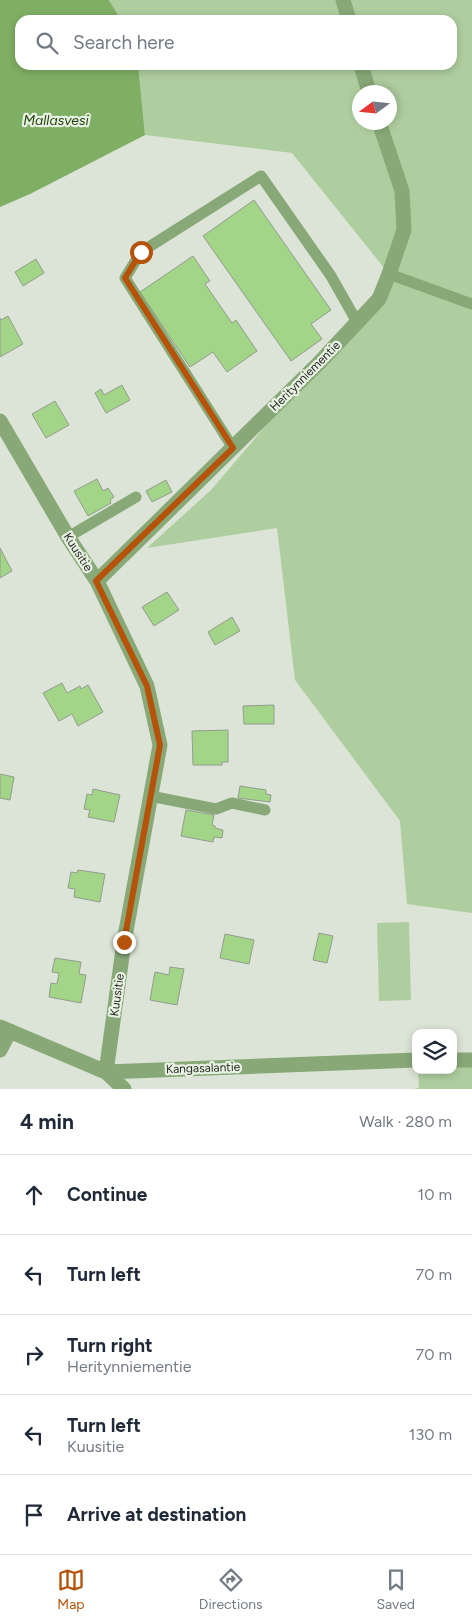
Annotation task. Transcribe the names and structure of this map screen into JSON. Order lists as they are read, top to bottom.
{
  "streets": {
    "street": ["Heritynniementie", "Kuusitie", "Kangasalantie"]
  },
  "crossings": [
    ["Heritynniementie", "Kuusitie"],
    ["Kuusitie", "Kangasalantie"]
  ],
  "water": ["Mallasvesi"],
  "north": "left",
  "page": {
    "search": "Search here",
    "heading": ["4 min", "Walk · 280 m"],
    "list": [
      ["Continue", "10 m"],
      ["Turn left", "70 m"],
      ["Turn right", "Heritynniementie", "70 m"],
      ["Turn left", "Kuusitie", "130 m"],
      "Arrive at destination"
    ],
    "nav": ["Map", "Directions", "Saved"]
  }
}
